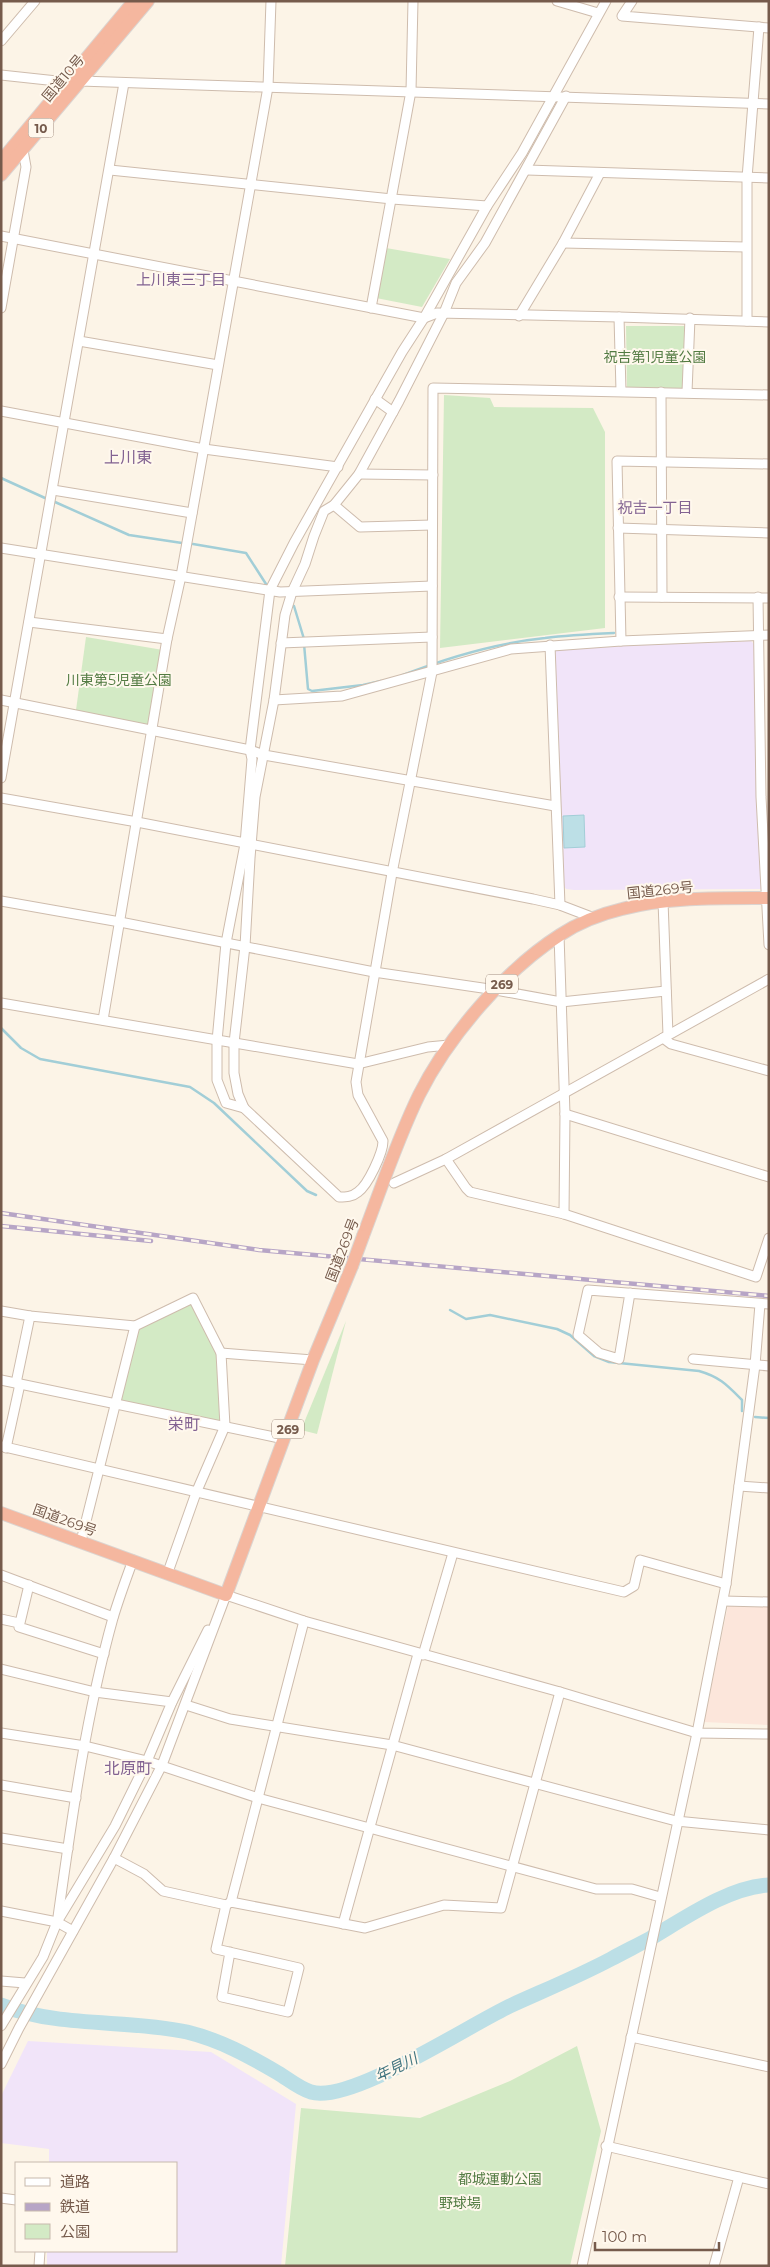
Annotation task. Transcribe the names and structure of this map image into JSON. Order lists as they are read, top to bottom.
{
  "streets": {
    "highway": [
      "国道10号",
      "10",
      "国道269号",
      "269"
    ]
  },
  "districts": [
    "上川東三丁目",
    "上川東",
    "祝吉一丁目",
    "栄町",
    "北原町"
  ],
  "water": ["年見川"],
  "parks": [
    "祝吉第1児童公園",
    "川東第5児童公園",
    "都城運動公園",
    "野球場"
  ],
  "legend": ["道路", "鉄道", "公園"],
  "scale_bar": "100 m"
}
